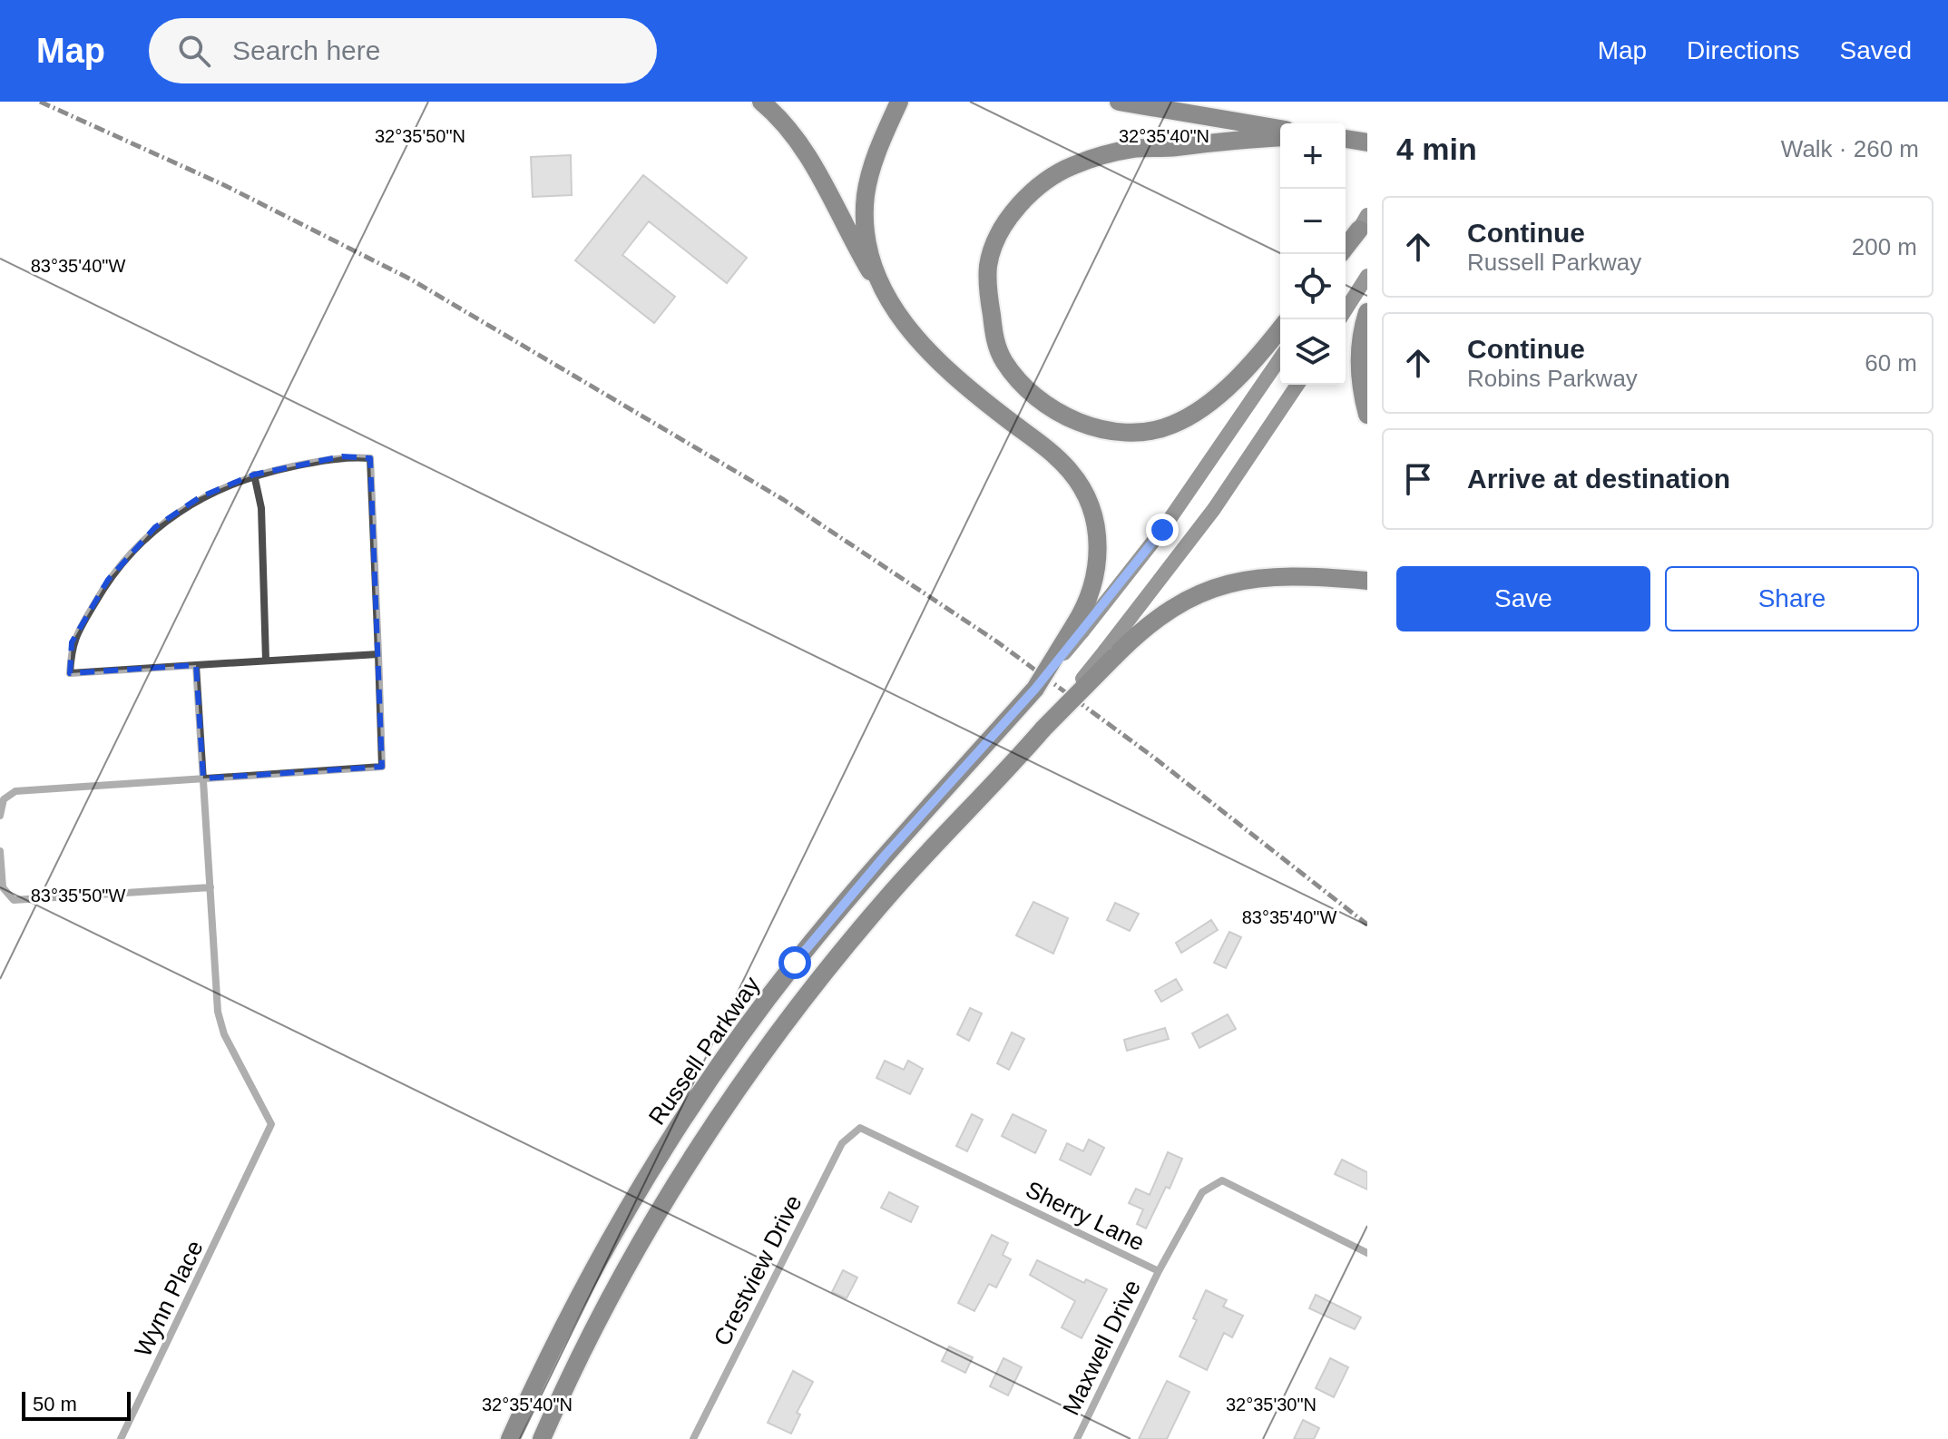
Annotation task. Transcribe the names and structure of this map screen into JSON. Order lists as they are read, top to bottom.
{
  "streets": {
    "main road": ["Russell Parkway"],
    "street": [
      "Sherry Lane",
      "Crestview Drive",
      "Wynn Place",
      "Maxwell Drive"
    ]
  },
  "crossings": [
    ["Sherry Lane", "Crestview Drive"],
    ["Sherry Lane", "Maxwell Drive"]
  ],
  "scale_bar": "50 m",
  "page": {
    "header": "Map",
    "search": "Search here",
    "nav": ["Map", "Directions", "Saved"],
    "heading": ["4 min", "Walk · 260 m"],
    "map_buttons": ["+", "−"],
    "list": [
      ["Continue", "Russell Parkway", "200 m"],
      ["Continue", "Robins Parkway", "60 m"],
      "Arrive at destination"
    ],
    "buttons": ["Save", "Share"],
    "scale": "50 m"
  },
  "coordinates": [
    "32°35'50\"N",
    "32°35'40\"N",
    "83°35'40\"W",
    "83°35'50\"W",
    "32°35'30\"N"
  ]
}
